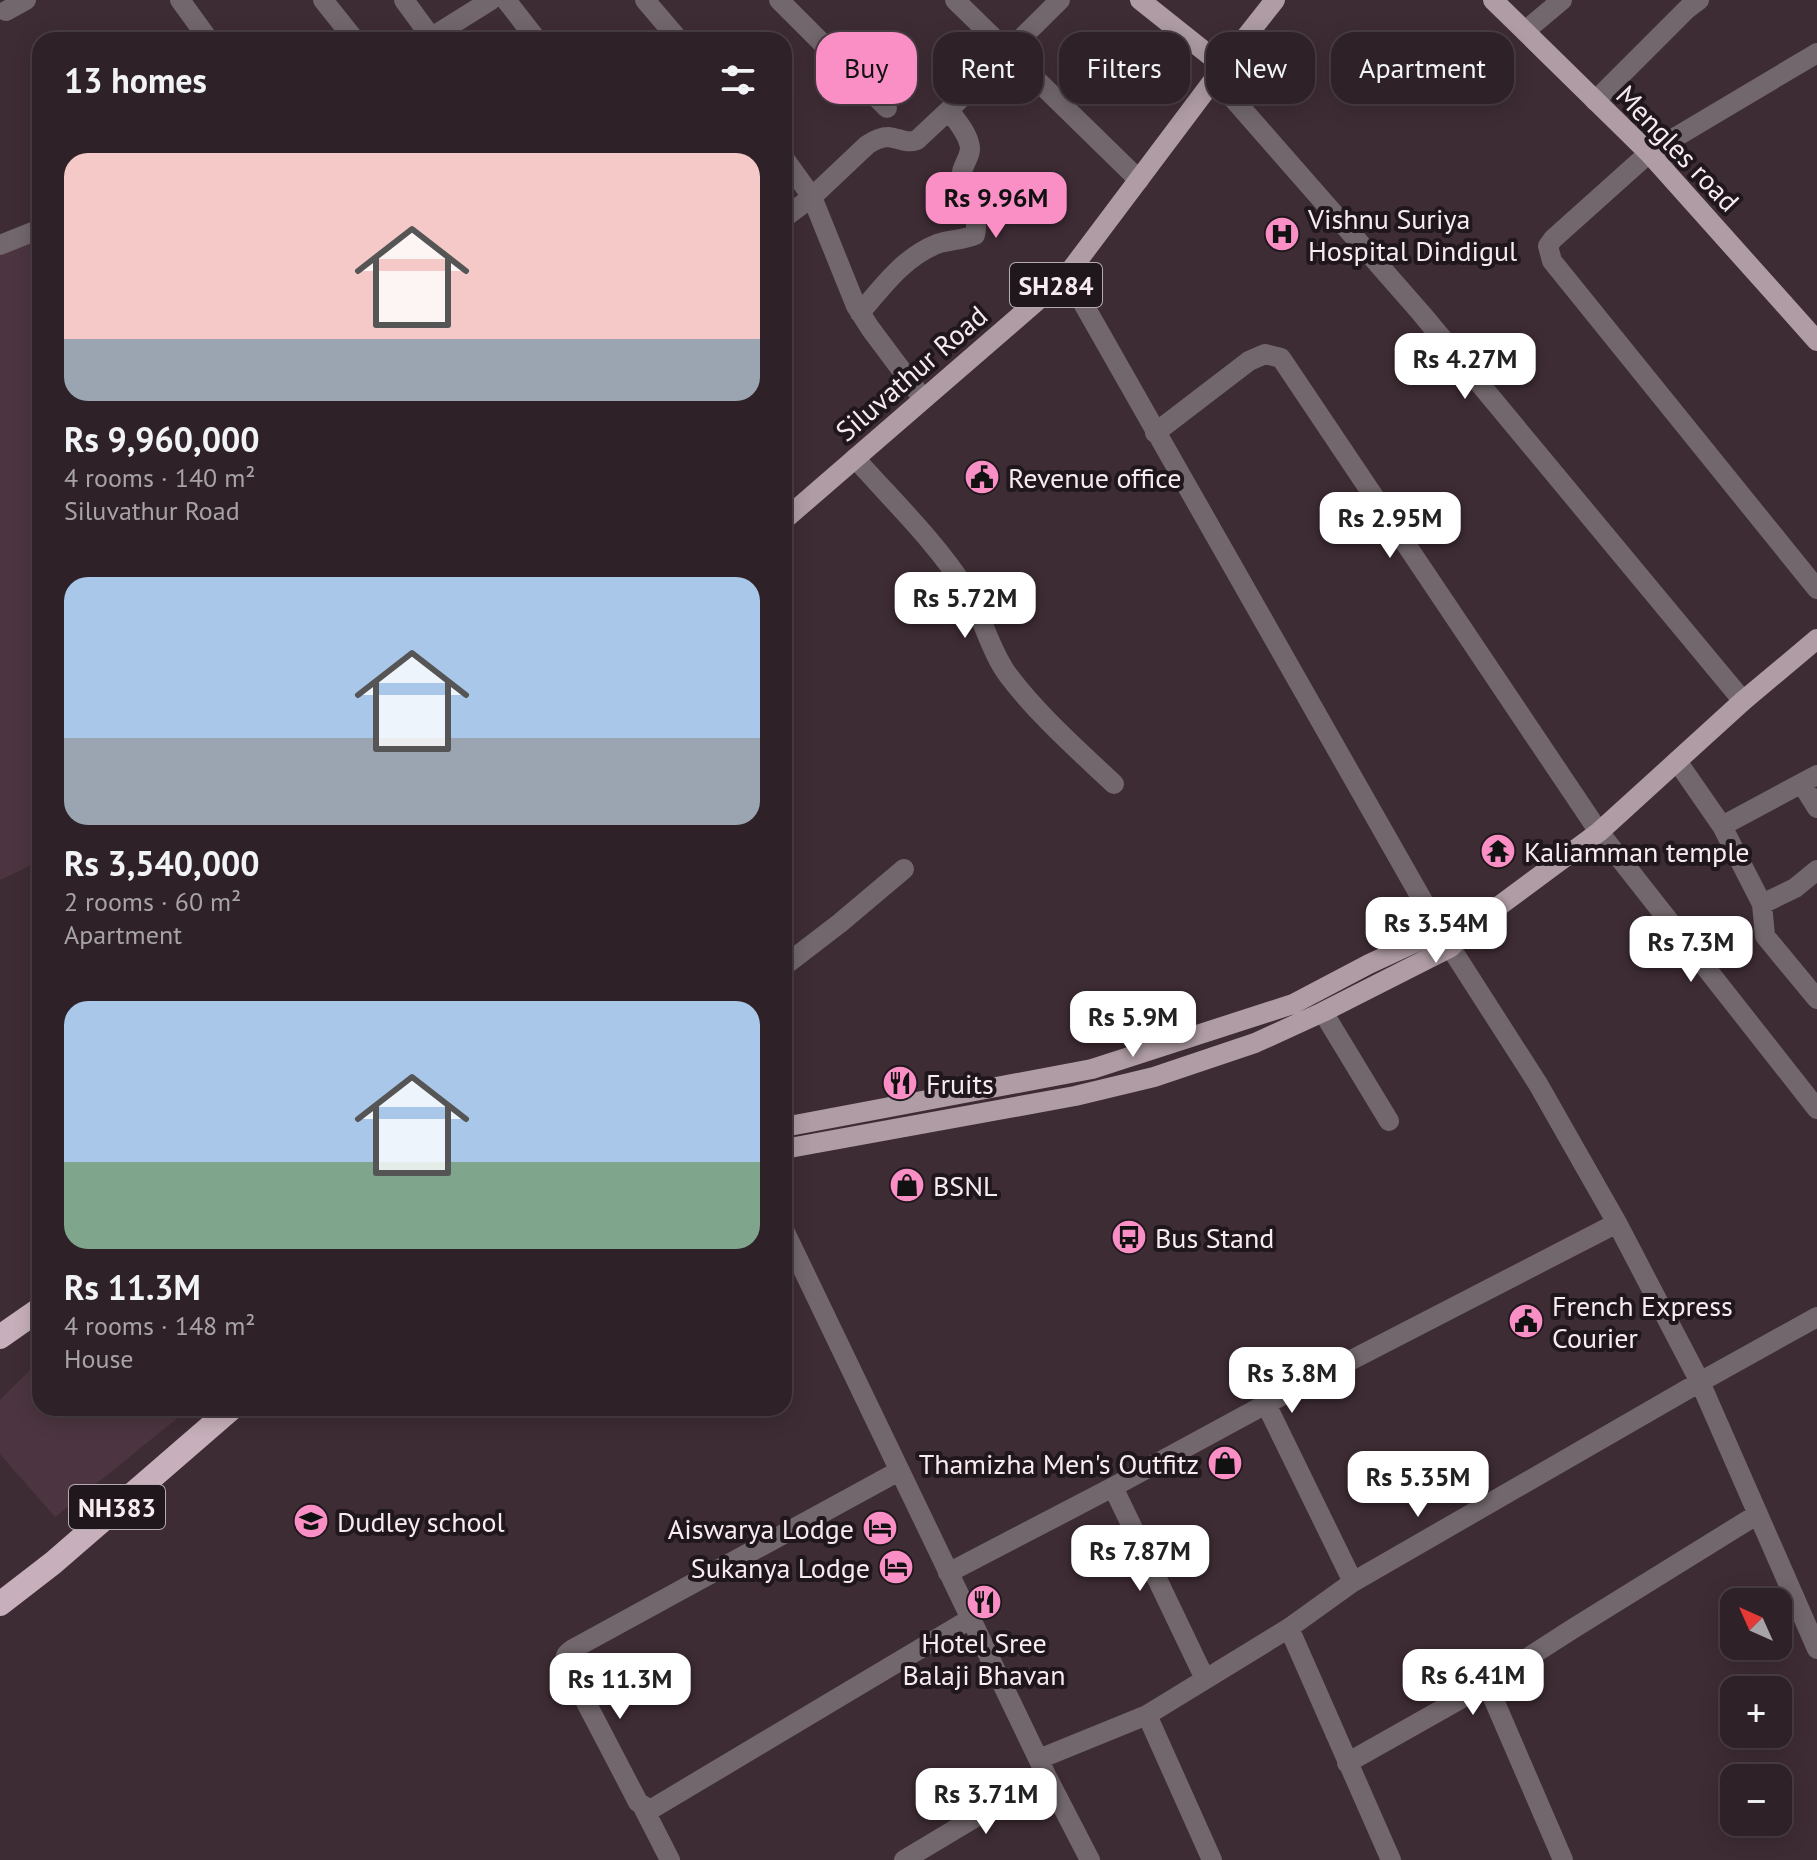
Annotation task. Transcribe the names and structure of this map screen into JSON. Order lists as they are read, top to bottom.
{
  "streets": {
    "highway": ["NH383"],
    "main road": ["Mengles road", "SH284", "Siluvathur Road"]
  },
  "places": {
    "hospital": ["Vishnu Suriya Hospital Dindigul"],
    "public building": ["Revenue office", "French Express Courier"],
    "temple": ["Kaliamman temple"],
    "restaurant": ["Fruits", "Hotel Sree Balaji Bhavan"],
    "shop": ["BSNL", "Thamizha Men's Outfitz"],
    "bus stop": ["Bus Stand"],
    "school or university": ["Dudley school"],
    "hotel": ["Aiswarya Lodge", "Sukanya Lodge"]
  },
  "north": "top left",
  "page": {
    "chip": [
      "Buy",
      "Rent",
      "Filters",
      "New",
      "Apartment"
    ],
    "heading": "13 homes",
    "list": [
      {
        "name": "Rs 9,960,000",
        "note": "4 rooms · 140 m² · Siluvathur Road"
      },
      {
        "name": "Rs 3,540,000",
        "note": "2 rooms · 60 m² · Apartment"
      },
      {
        "name": "Rs 11.3M",
        "note": "4 rooms · 148 m² · House"
      }
    ],
    "price": [
      "Rs 9.96M",
      "Rs 4.27M",
      "Rs 2.95M",
      "Rs 5.72M",
      "Rs 3.54M",
      "Rs 7.3M",
      "Rs 5.9M",
      "Rs 3.8M",
      "Rs 5.35M",
      "Rs 7.87M",
      "Rs 6.41M",
      "Rs 11.3M",
      "Rs 3.71M"
    ],
    "map_buttons": ["+", "−"]
  }
}
